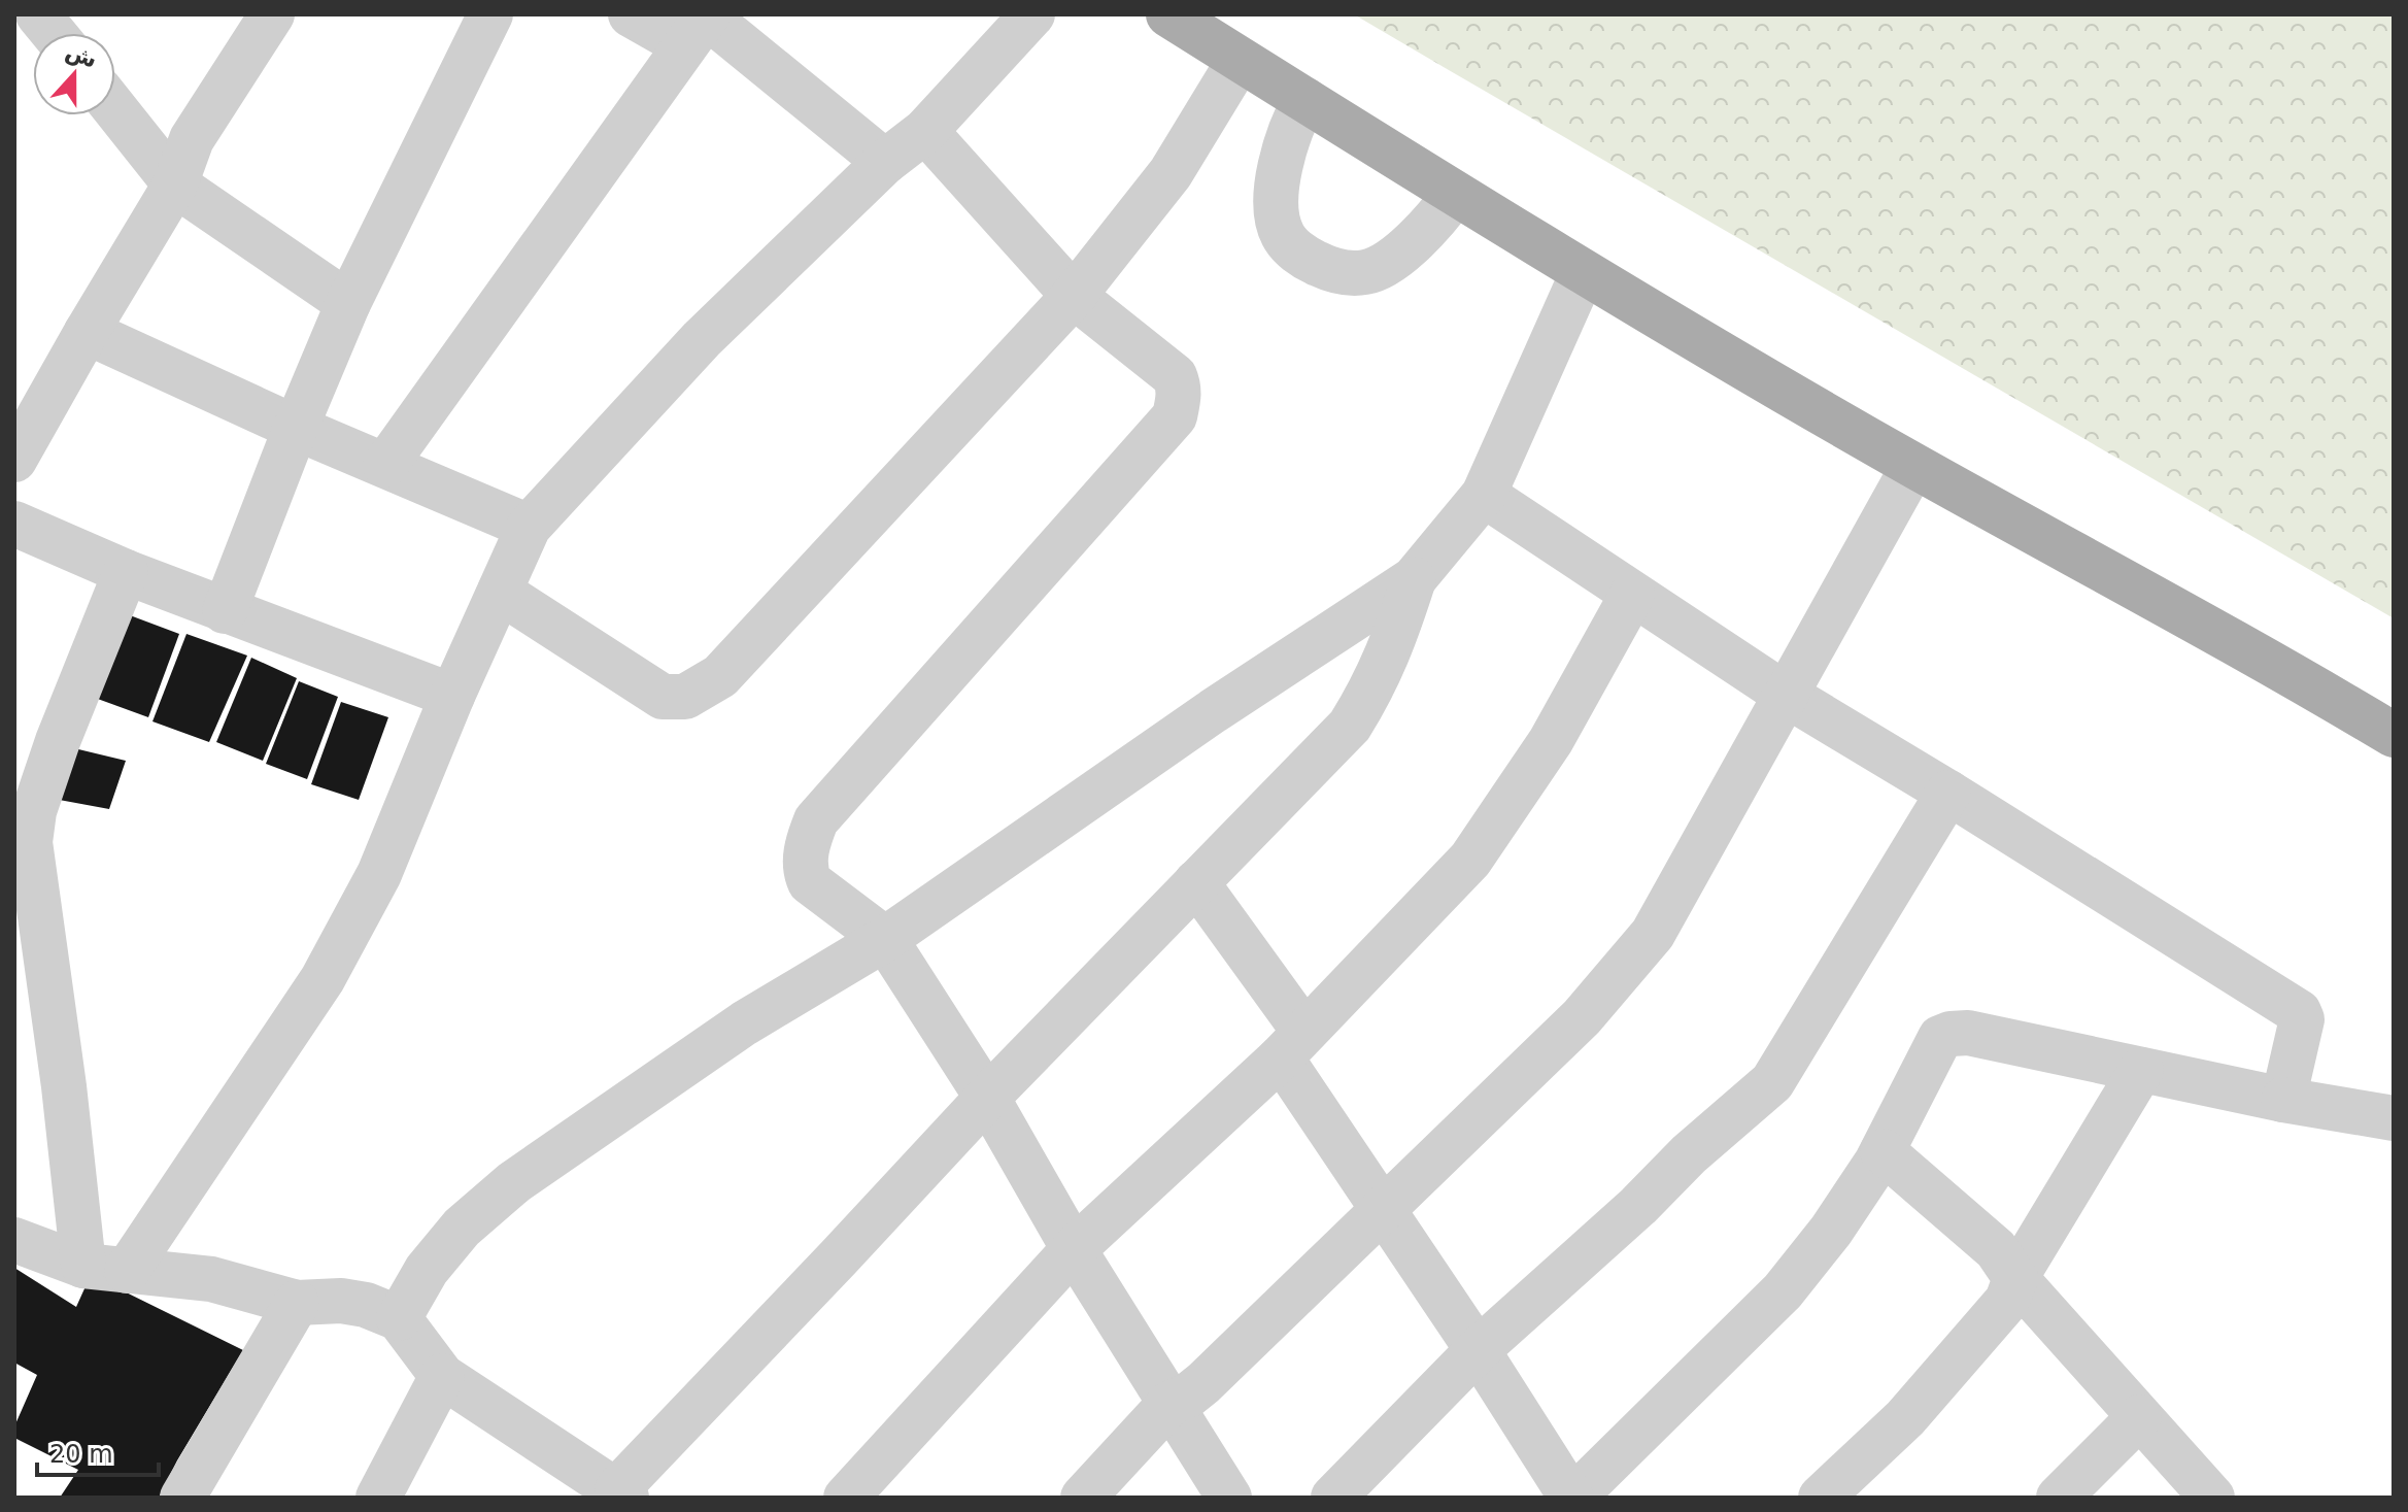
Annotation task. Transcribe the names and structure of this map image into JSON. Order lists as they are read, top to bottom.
{
  "scale_bar": "20 m",
  "north": "top"
}
